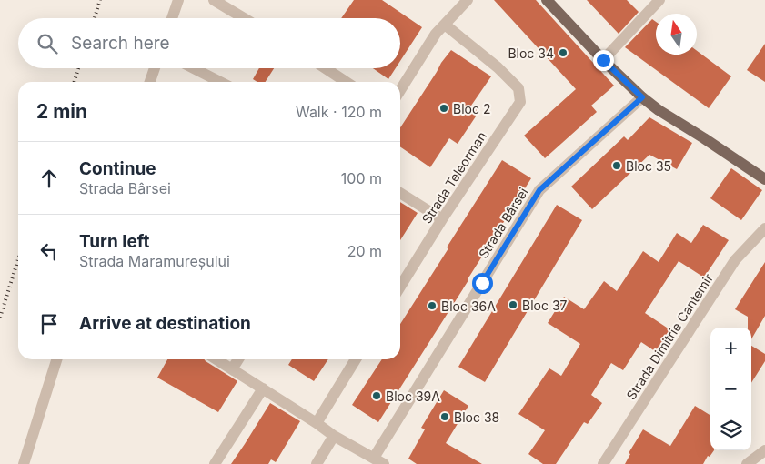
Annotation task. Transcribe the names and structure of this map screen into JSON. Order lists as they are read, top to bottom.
{
  "streets": {
    "street": ["Strada Teleorman", "Strada Bârsei", "Strada Dimitrie Cantemir"]
  },
  "places": [
    "Bloc 34",
    "Bloc 2",
    "Bloc 35",
    "Bloc 37",
    "Bloc 36A",
    "Bloc 39A",
    "Bloc 38"
  ],
  "north": "top",
  "page": {
    "search": "Search here",
    "heading": ["2 min", "Walk · 120 m"],
    "list": [
      ["Continue", "Strada Bârsei", "100 m"],
      ["Turn left", "Strada Maramureșului", "20 m"],
      "Arrive at destination"
    ],
    "map_buttons": ["+", "−"]
  }
}
